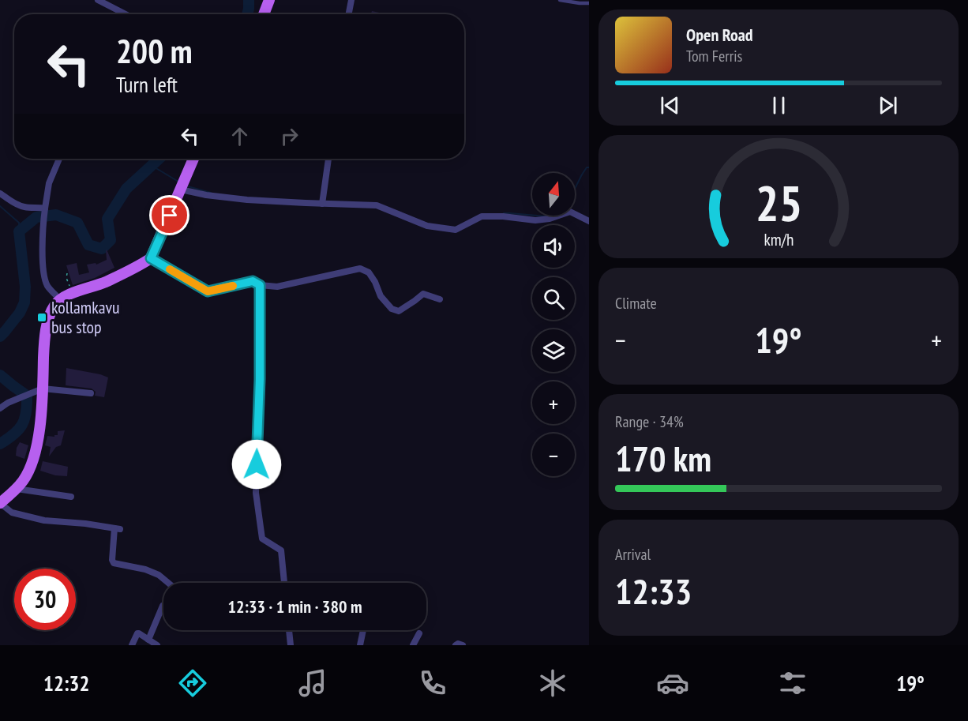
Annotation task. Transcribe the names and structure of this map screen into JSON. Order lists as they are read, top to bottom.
{
  "places": {
    "transit": ["kollamkavu bus stop"]
  },
  "north": "top",
  "page": {
    "turn": ["200 m", "Turn left"],
    "song": ["Open Road", "Tom Ferris"],
    "map_buttons": ["+", "−"],
    "tile": [
      "Climate",
      ["Range · 34%", "170 km"],
      ["Arrival", "12:33"]
    ],
    "heat": ["−", "19°", "+"],
    "limit": "30",
    "trip": "12:33 · 1 min · 380 m",
    "tabs": ["12:32", "19°"],
    "gauge": ["25", "km/h"]
  }
}
